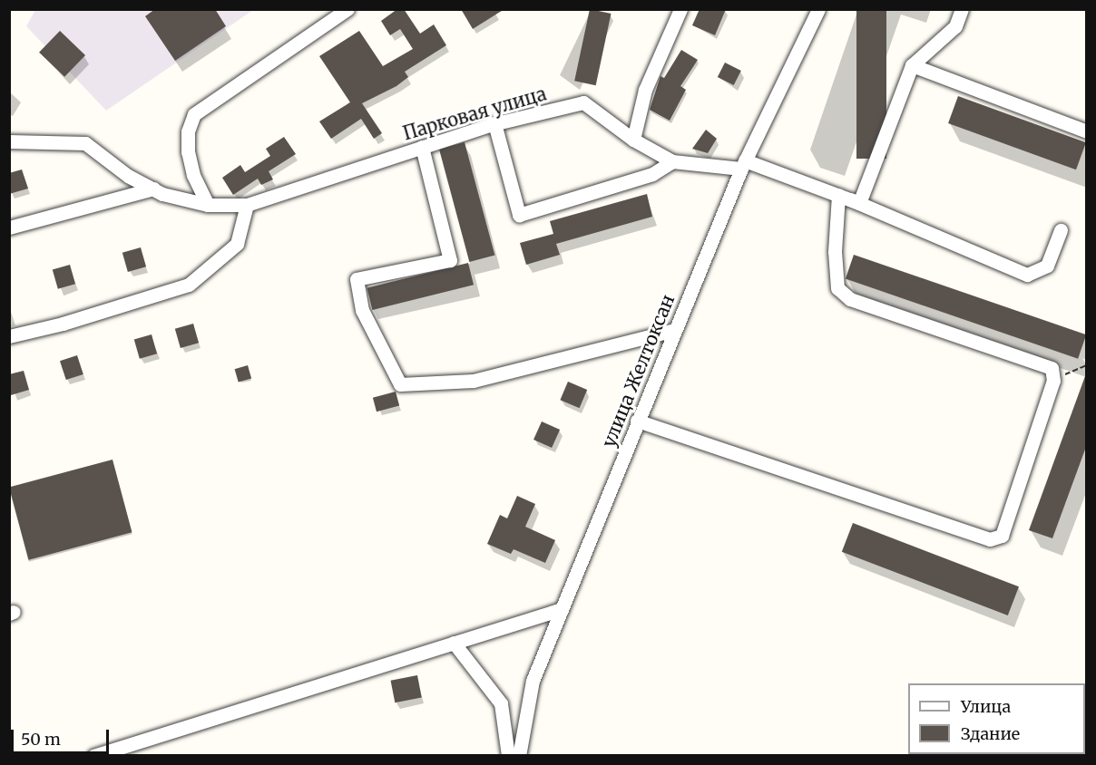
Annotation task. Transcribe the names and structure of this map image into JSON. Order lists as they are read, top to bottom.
{
  "streets": {
    "street": ["Парковая улица", "улица Желтоксан"]
  },
  "crossings": [
    ["Парковая улица", "улица Желтоксан"]
  ],
  "legend": ["Улица", "Здание"],
  "scale_bar": "50 m"
}
